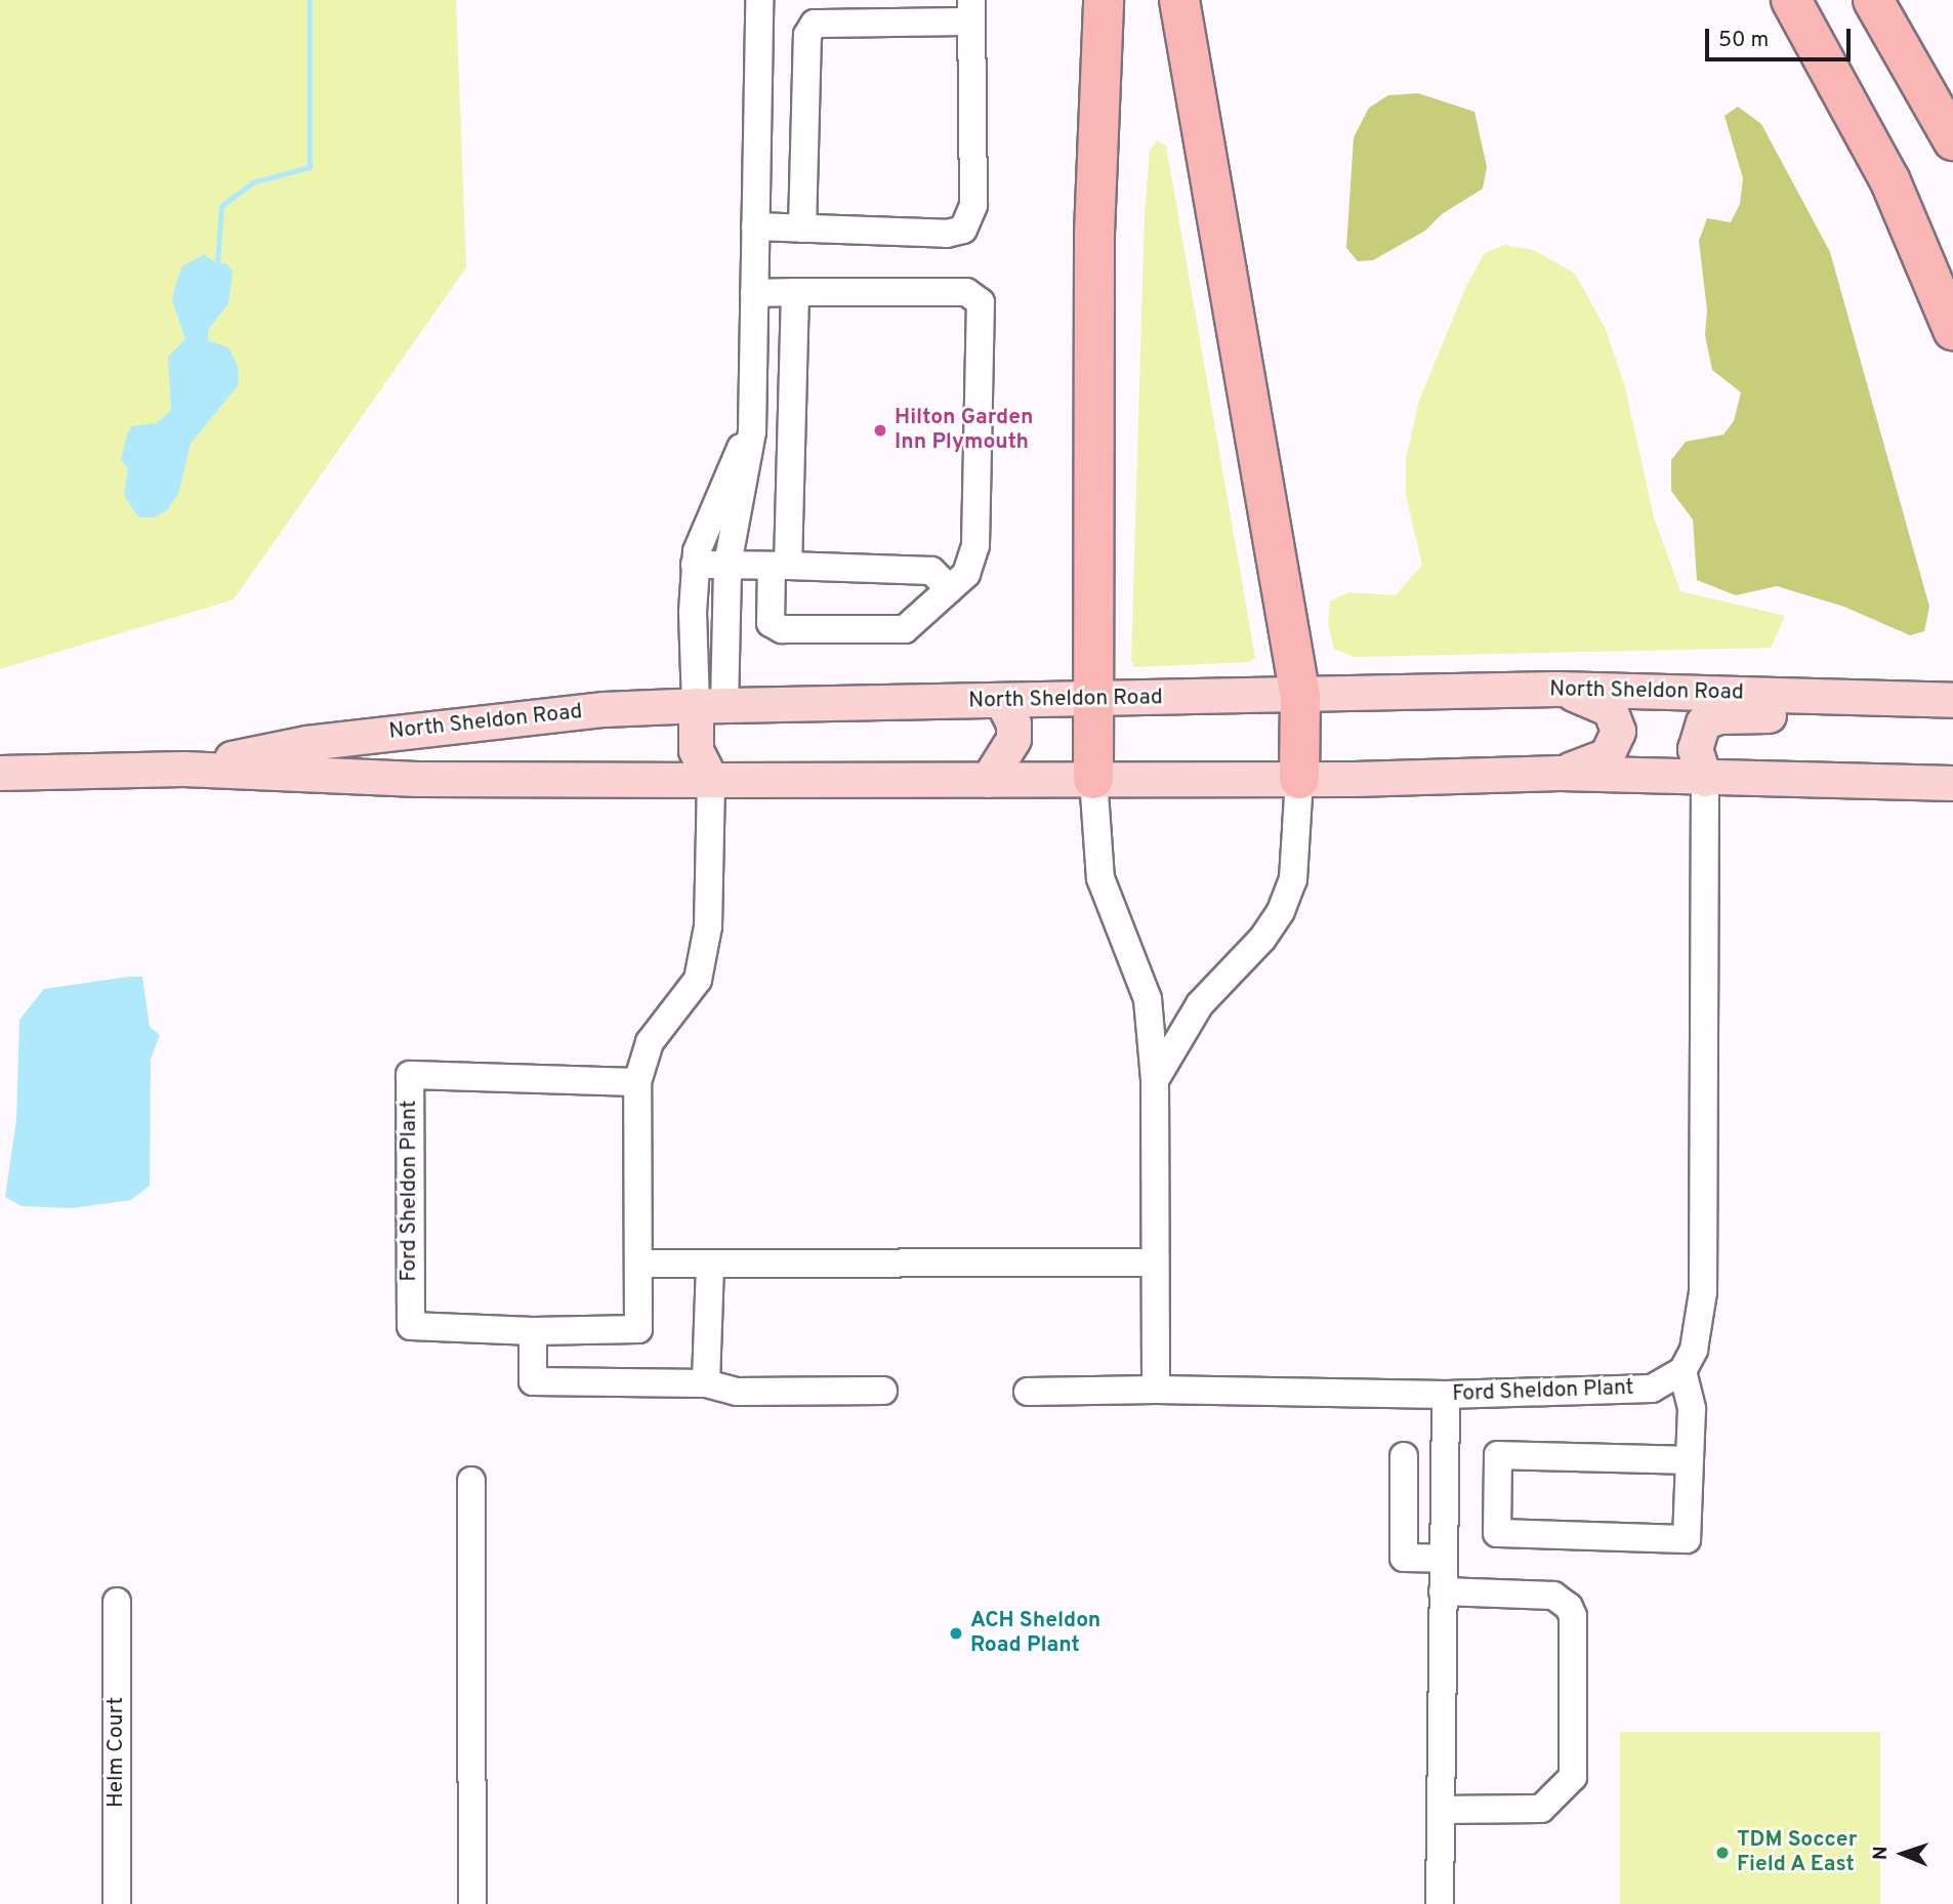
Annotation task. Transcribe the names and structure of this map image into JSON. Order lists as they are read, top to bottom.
{
  "streets": {
    "main road": ["North Sheldon Road"],
    "street": ["Ford Sheldon Plant", "Helm Court"]
  },
  "crossings": [
    ["North Sheldon Road", "Ford Sheldon Plant"]
  ],
  "places": ["Hilton Garden Inn Plymouth", "ACH Sheldon Road Plant", "TDM Soccer Field A East"],
  "scale_bar": "50 m",
  "north": "left"
}
